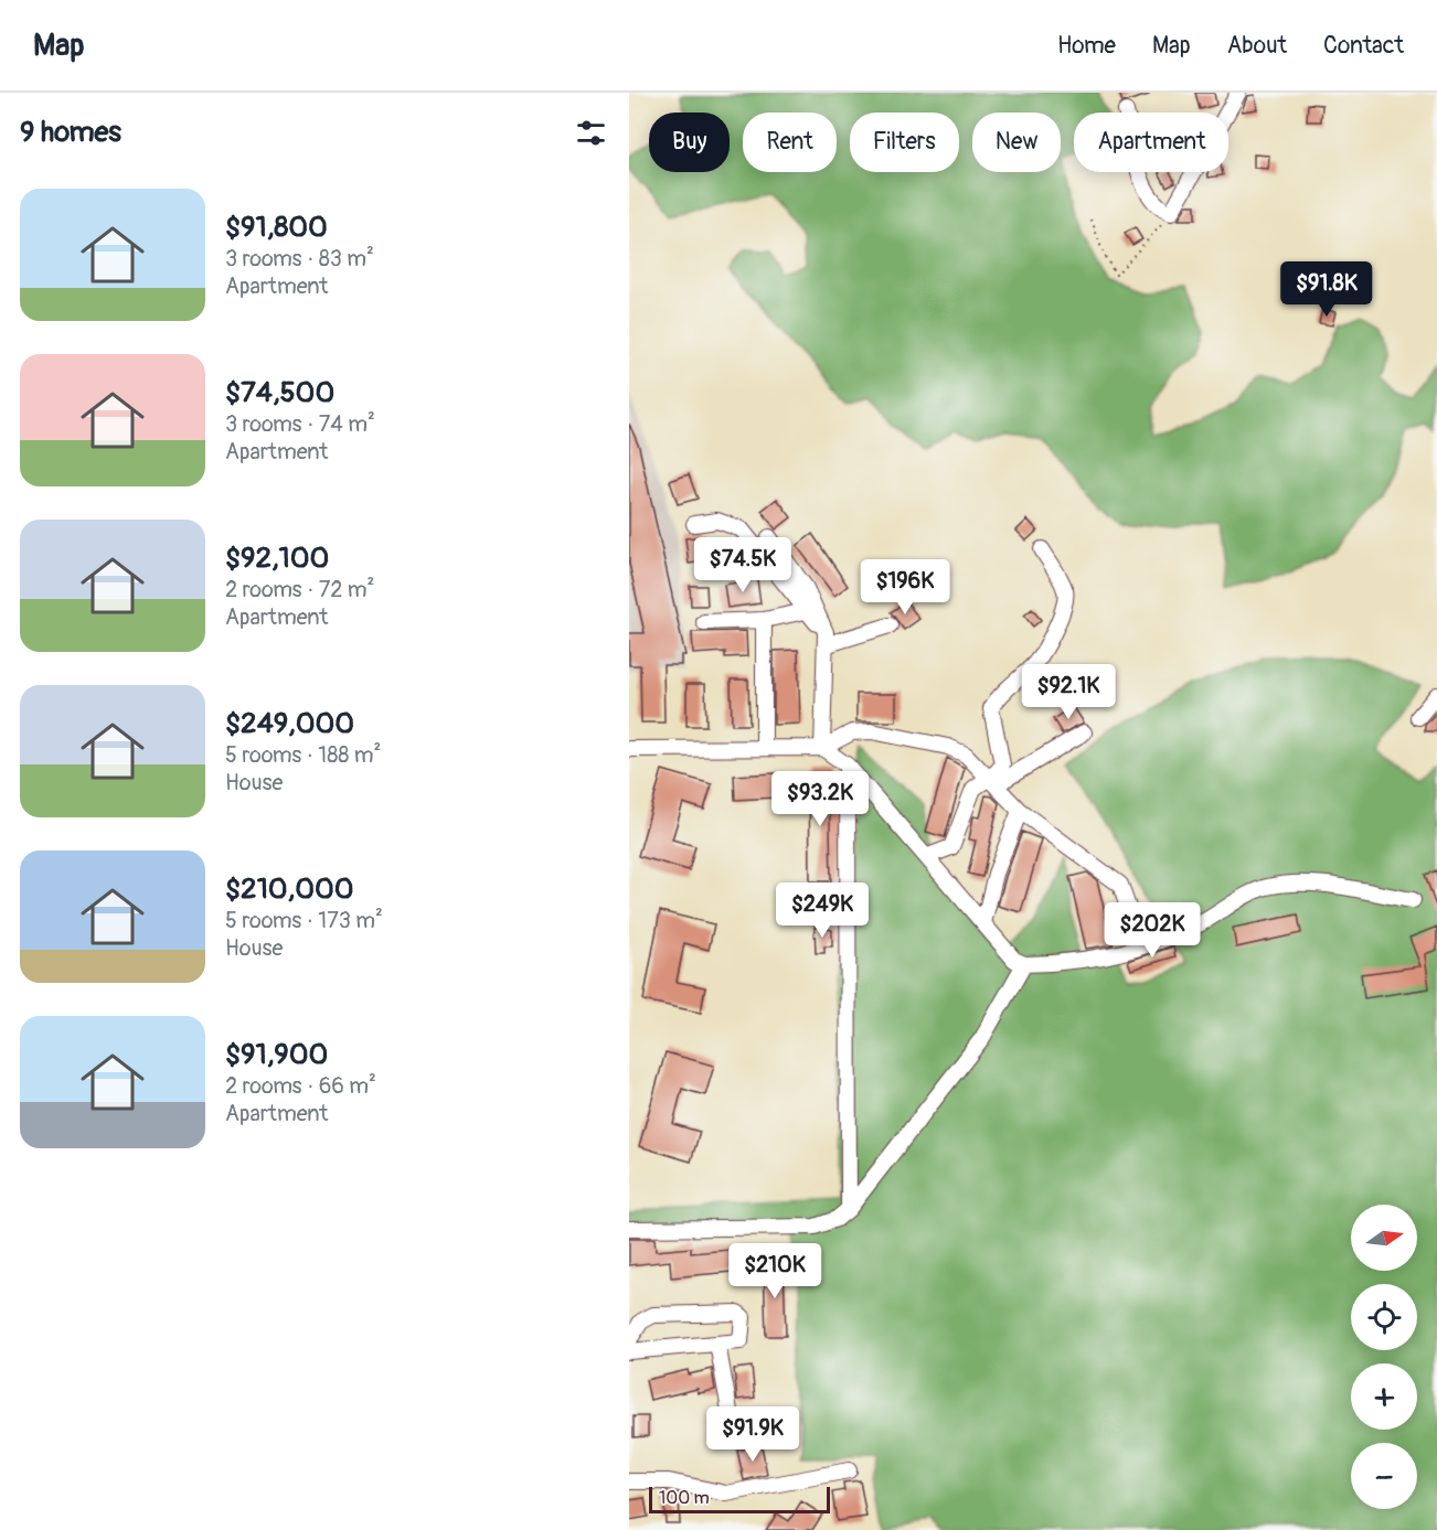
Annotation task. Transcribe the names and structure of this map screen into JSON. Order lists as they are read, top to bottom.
{
  "scale_bar": "100 m",
  "north": "right",
  "page": {
    "header": "Map",
    "nav": [
      "Home",
      "Map",
      "About",
      "Contact"
    ],
    "heading": "9 homes",
    "chip": [
      "Buy",
      "Rent",
      "Filters",
      "New",
      "Apartment"
    ],
    "list": [
      {
        "name": "$91,800",
        "note": "3 rooms · 83 m² · Apartment"
      },
      {
        "name": "$74,500",
        "note": "3 rooms · 74 m² · Apartment"
      },
      {
        "name": "$92,100",
        "note": "2 rooms · 72 m² · Apartment"
      },
      {
        "name": "$249,000",
        "note": "5 rooms · 188 m² · House"
      },
      {
        "name": "$210,000",
        "note": "5 rooms · 173 m² · House"
      },
      {
        "name": "$91,900",
        "note": "2 rooms · 66 m² · Apartment"
      }
    ],
    "price": [
      "$91.8K",
      "$74.5K",
      "$196K",
      "$92.1K",
      "$93.2K",
      "$249K",
      "$202K",
      "$210K",
      "$91.9K"
    ],
    "map_buttons": ["+", "−"],
    "scale": "100 m"
  }
}
